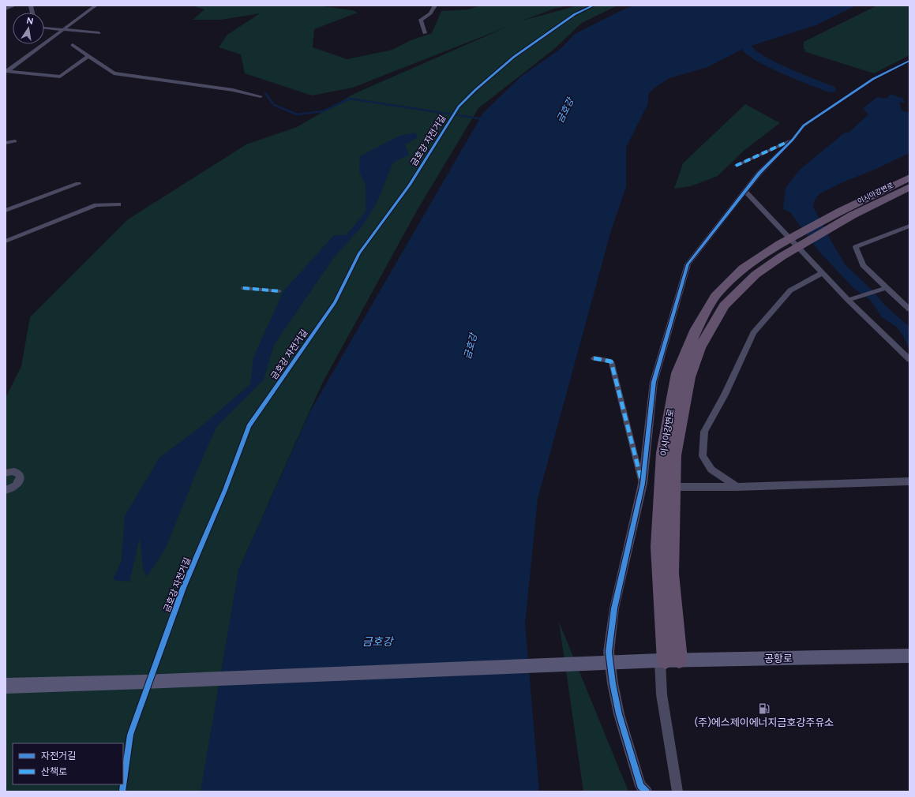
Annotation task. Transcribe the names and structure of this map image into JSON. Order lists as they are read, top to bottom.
{
  "streets": {
    "highway": ["이시아강변로"],
    "main road": ["공항로"],
    "cycle path": ["금호강 자전거길"]
  },
  "crossings": [
    ["이시아강변로", "공항로"]
  ],
  "water": ["금호강"],
  "places": {
    "fuel station": ["(주)에스제이에너지금호강주유소"]
  },
  "legend": ["자전거길", "산책로"],
  "north": "top"
}
